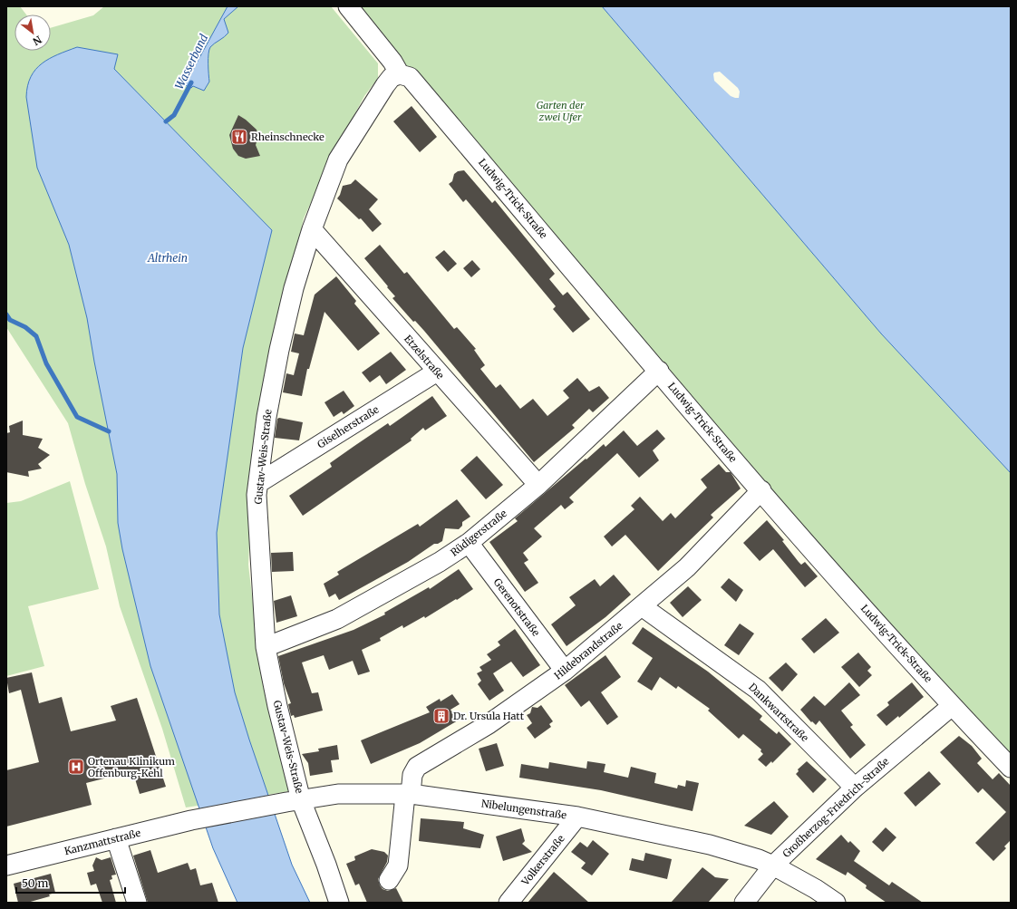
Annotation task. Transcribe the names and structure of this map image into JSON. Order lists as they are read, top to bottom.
{
  "streets": {
    "street": [
      "Ludwig-Trick-Straße",
      "Etzelstraße",
      "Giselherstraße",
      "Gustav-Weis-Straße",
      "Rüdigerstraße",
      "Gerenotstraße",
      "Hildebrandstraße",
      "Dankwartstraße",
      "Großherzog-Friedrich-Straße",
      "Nibelungenstraße",
      "Kanzmattstraße",
      "Volkerstraße"
    ]
  },
  "crossings": [
    ["Ludwig-Trick-Straße", "Gustav-Weis-Straße"],
    ["Ludwig-Trick-Straße", "Rüdigerstraße"],
    ["Ludwig-Trick-Straße", "Hildebrandstraße"],
    ["Ludwig-Trick-Straße", "Großherzog-Friedrich-Straße"],
    ["Etzelstraße", "Giselherstraße"],
    ["Etzelstraße", "Gustav-Weis-Straße"],
    ["Etzelstraße", "Rüdigerstraße"],
    ["Giselherstraße", "Gustav-Weis-Straße"],
    ["Gustav-Weis-Straße", "Rüdigerstraße"],
    ["Gustav-Weis-Straße", "Nibelungenstraße"],
    ["Rüdigerstraße", "Gerenotstraße"],
    ["Gerenotstraße", "Hildebrandstraße"],
    ["Hildebrandstraße", "Dankwartstraße"],
    ["Hildebrandstraße", "Nibelungenstraße"],
    ["Dankwartstraße", "Großherzog-Friedrich-Straße"],
    ["Großherzog-Friedrich-Straße", "Nibelungenstraße"],
    ["Nibelungenstraße", "Kanzmattstraße"],
    ["Nibelungenstraße", "Volkerstraße"]
  ],
  "water": ["Wasserband", "Altrhein"],
  "parks": ["Garten der zwei Ufer"],
  "places": {
    "restaurant": ["Rheinschnecke"],
    "building": ["Dr. Ursula Hatt"],
    "hospital": ["Ortenau Klinikum Offenburg-Kehl"]
  },
  "scale_bar": "50 m",
  "north": "bottom right"
}
